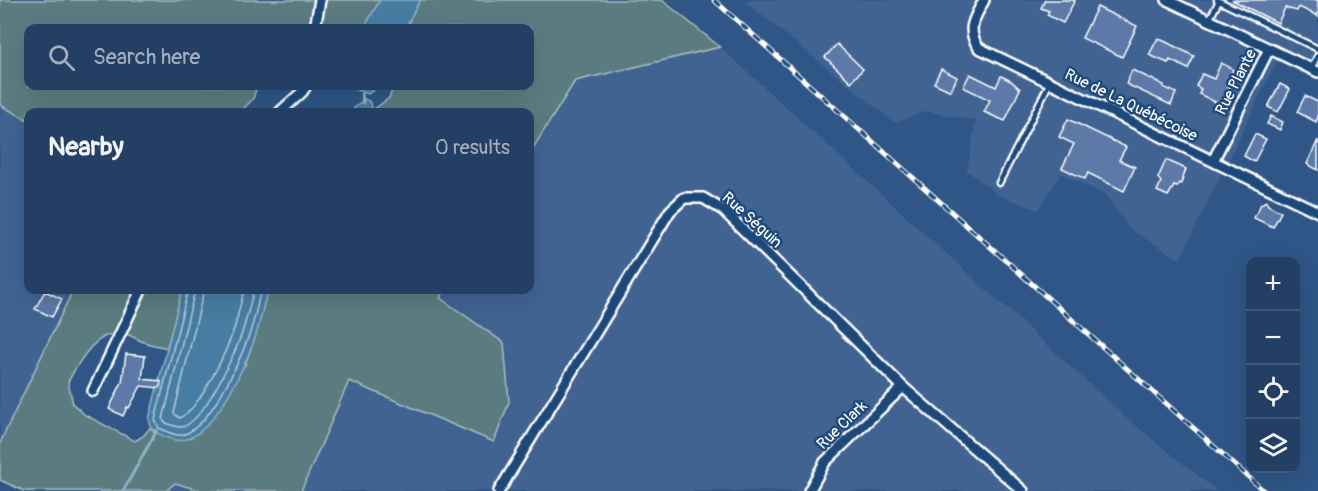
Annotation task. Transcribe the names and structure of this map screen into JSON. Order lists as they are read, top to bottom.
{
  "streets": {
    "street": [
      "Rue Plante",
      "Rue de La Québécoise",
      "Rue Séguin",
      "Rue Clark"
    ]
  },
  "crossings": [
    ["Rue Plante", "Rue de La Québécoise"],
    ["Rue Séguin", "Rue Clark"]
  ],
  "page": {
    "search": "Search here",
    "heading": ["Nearby", "0 results"],
    "map_buttons": ["+", "−"]
  }
}
